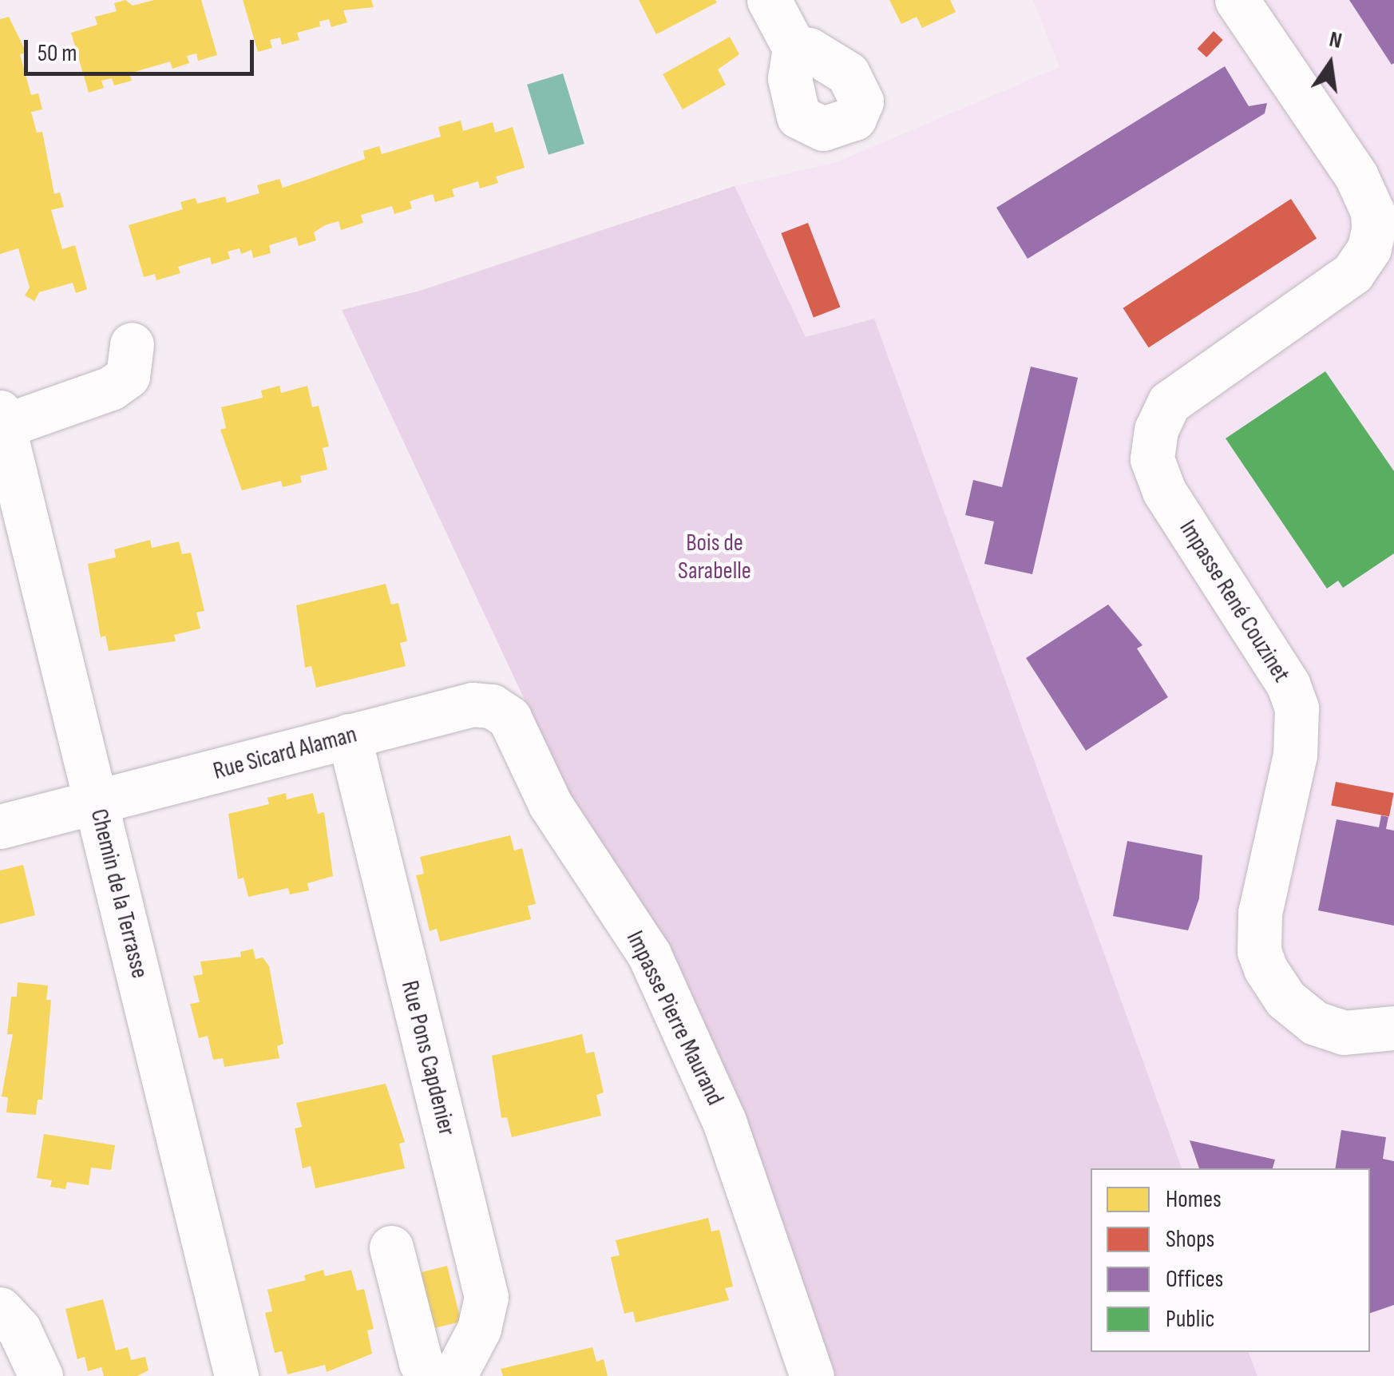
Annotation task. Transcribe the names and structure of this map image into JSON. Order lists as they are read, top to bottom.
{
  "streets": {
    "street": [
      "Impasse René Couzinet",
      "Rue Sicard Alaman",
      "Chemin de la Terrasse",
      "Impasse Pierre Maurand",
      "Rue Pons Capdenier"
    ]
  },
  "crossings": [
    ["Rue Sicard Alaman", "Chemin de la Terrasse"],
    ["Rue Sicard Alaman", "Impasse Pierre Maurand"],
    ["Rue Sicard Alaman", "Rue Pons Capdenier"]
  ],
  "parks": ["Bois de Sarabelle"],
  "legend": [
    "Homes",
    "Shops",
    "Offices",
    "Public"
  ],
  "scale_bar": "50 m",
  "north": "top"
}
